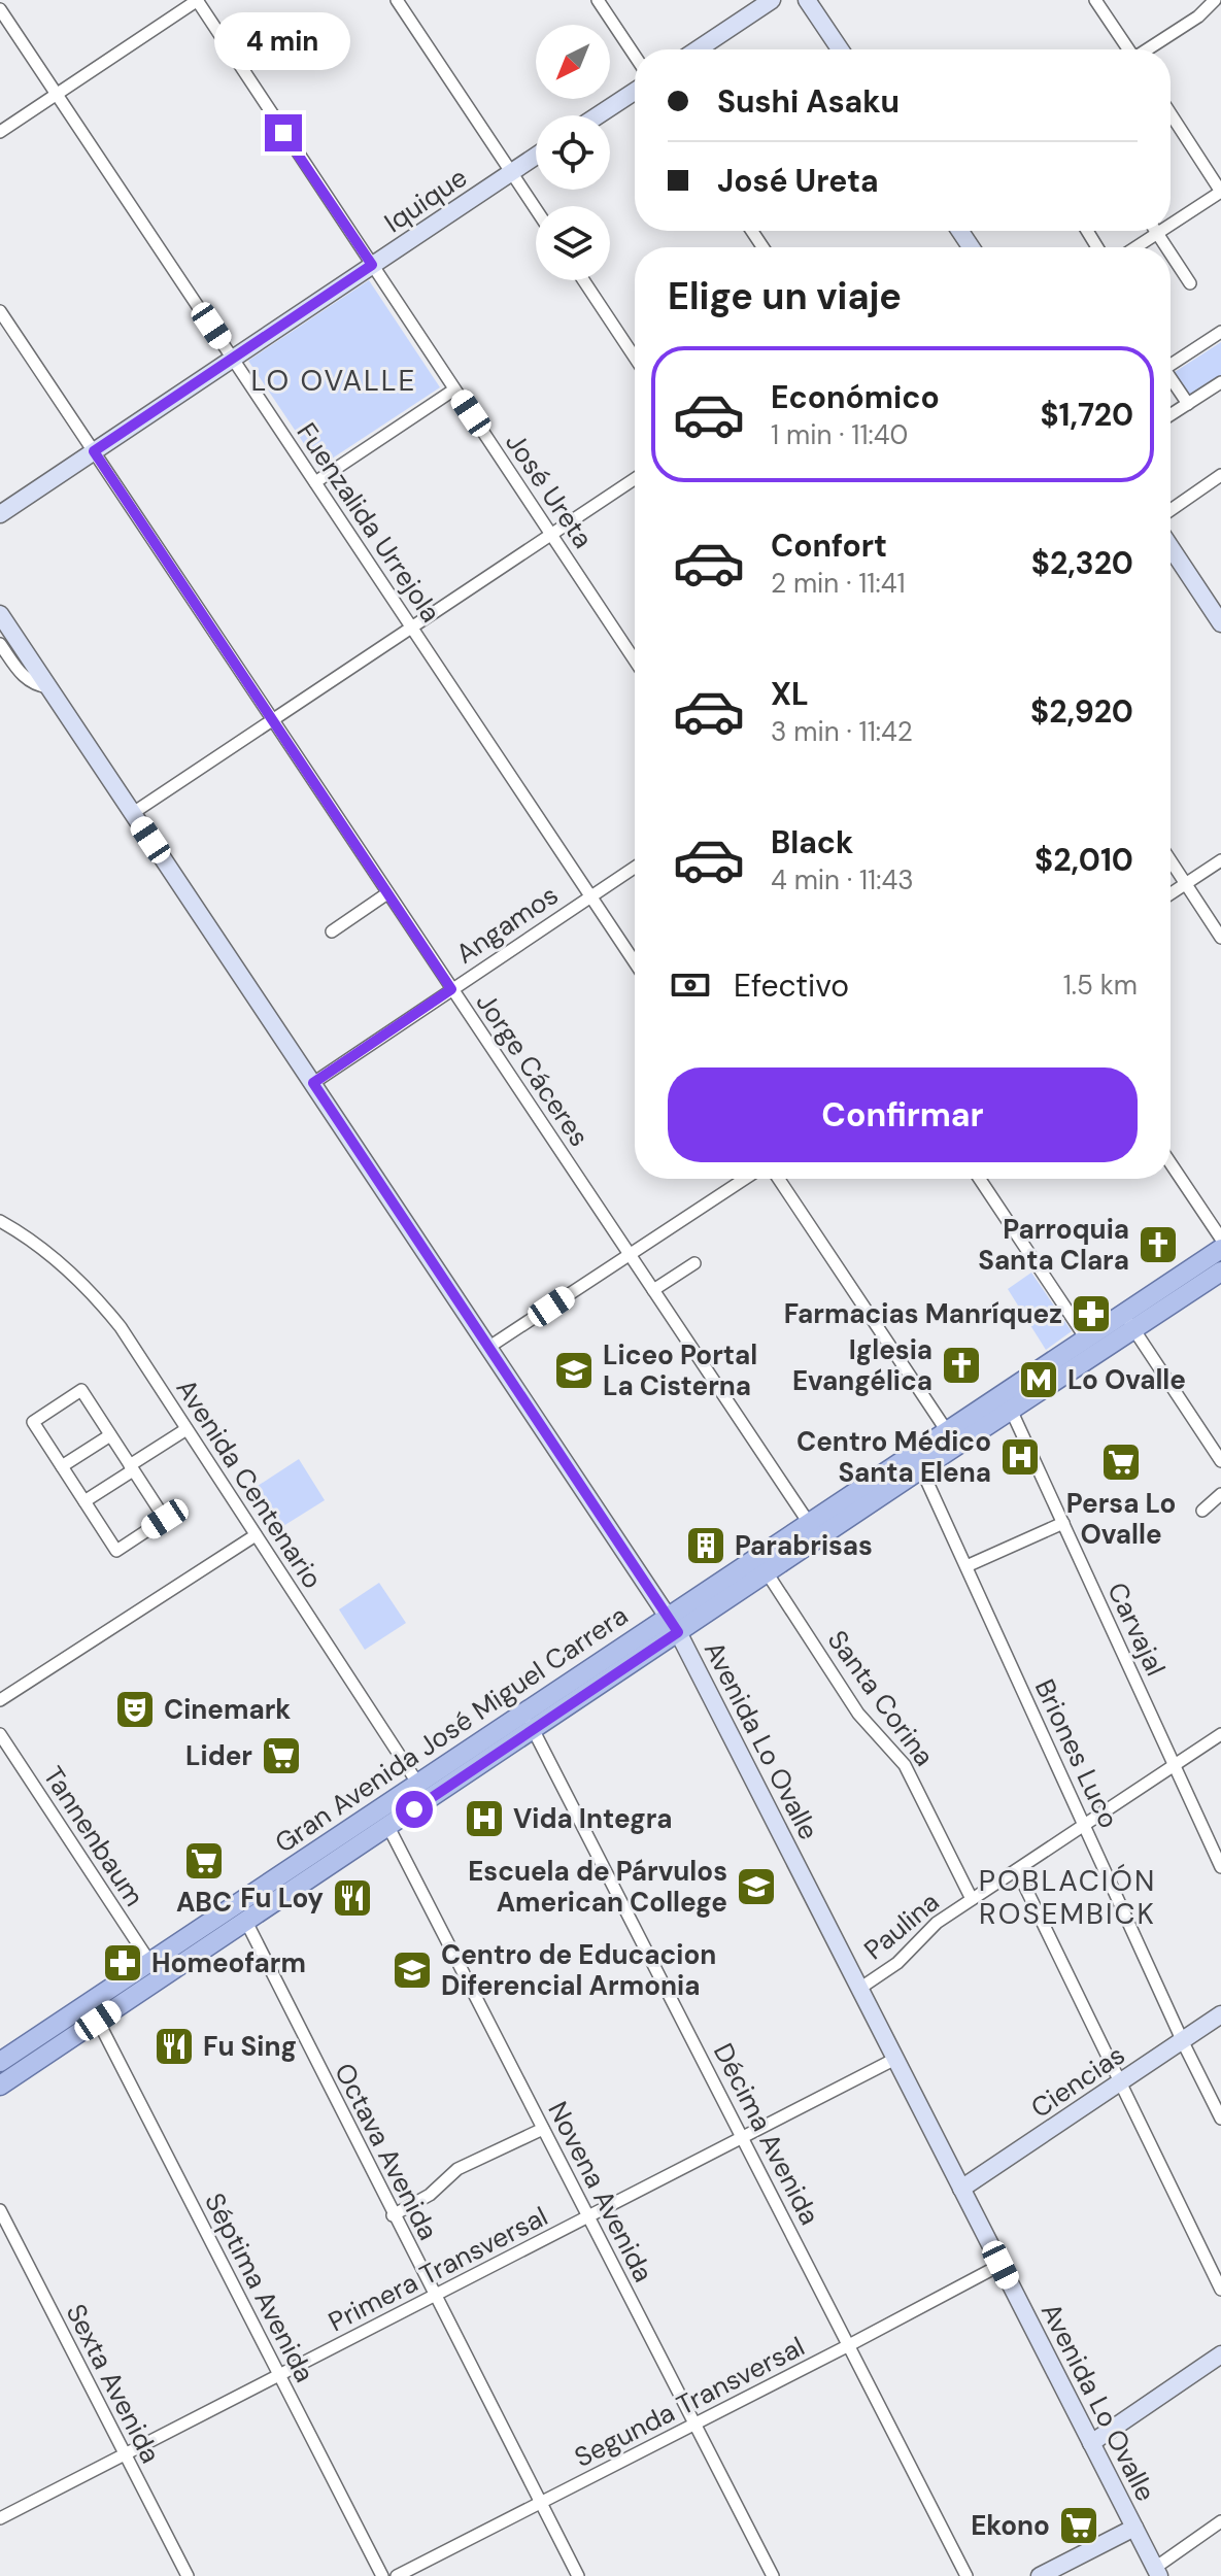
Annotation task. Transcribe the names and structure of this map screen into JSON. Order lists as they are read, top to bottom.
{
  "streets": {
    "main road": [
      "Iquique",
      "Gran Avenida José Miguel Carrera",
      "Avenida Lo Ovalle",
      "Ciencias"
    ],
    "street": [
      "José Ureta",
      "Fuenzalida Urrejola",
      "Angamos",
      "Jorge Cáceres",
      "Avenida Centenario",
      "Carvajal",
      "Santa Corina",
      "Briones Luco",
      "Tannenbaum",
      "Paulina",
      "Décima Avenida",
      "Octava Avenida",
      "Novena Avenida",
      "Primera Transversal",
      "Séptima Avenida",
      "Sexta Avenida",
      "Segunda Transversal"
    ]
  },
  "crossings": [
    ["Iquique", "José Ureta"],
    ["Iquique", "Fuenzalida Urrejola"],
    ["Iquique", "Jorge Cáceres"],
    ["Fuenzalida Urrejola", "Angamos"],
    ["Angamos", "Jorge Cáceres"],
    ["Angamos", "Avenida Lo Ovalle"],
    ["Jorge Cáceres", "Gran Avenida José Miguel Carrera"],
    ["Avenida Centenario", "Gran Avenida José Miguel Carrera"],
    ["Carvajal", "Gran Avenida José Miguel Carrera"],
    ["Carvajal", "Paulina"],
    ["Santa Corina", "Gran Avenida José Miguel Carrera"],
    ["Santa Corina", "Paulina"],
    ["Gran Avenida José Miguel Carrera", "Avenida Lo Ovalle"],
    ["Gran Avenida José Miguel Carrera", "Briones Luco"],
    ["Gran Avenida José Miguel Carrera", "Tannenbaum"],
    ["Gran Avenida José Miguel Carrera", "Décima Avenida"],
    ["Gran Avenida José Miguel Carrera", "Octava Avenida"],
    ["Gran Avenida José Miguel Carrera", "Novena Avenida"],
    ["Gran Avenida José Miguel Carrera", "Séptima Avenida"],
    ["Avenida Lo Ovalle", "Paulina"],
    ["Avenida Lo Ovalle", "Ciencias"],
    ["Avenida Lo Ovalle", "Primera Transversal"],
    ["Avenida Lo Ovalle", "Segunda Transversal"],
    ["Briones Luco", "Paulina"],
    ["Briones Luco", "Ciencias"],
    ["Décima Avenida", "Primera Transversal"],
    ["Décima Avenida", "Segunda Transversal"],
    ["Octava Avenida", "Primera Transversal"],
    ["Octava Avenida", "Segunda Transversal"],
    ["Novena Avenida", "Primera Transversal"],
    ["Novena Avenida", "Segunda Transversal"],
    ["Primera Transversal", "Séptima Avenida"],
    ["Primera Transversal", "Sexta Avenida"]
  ],
  "districts": ["LO OVALLE", "POBLACIÓN ROSEMBICK"],
  "places": {
    "church": ["Parroquia Santa Clara", "Iglesia Evangélica"],
    "pharmacy": ["Farmacias Manríquez", "Homeofarm"],
    "school or university": ["Liceo Portal La Cisterna", "Escuela de Párvulos American College", "Centro de Educacion Diferencial Armonia"],
    "metro station": ["Lo Ovalle"],
    "hospital": ["Centro Médico Santa Elena", "Vida Integra"],
    "supermarket": [
      "Persa Lo Ovalle",
      "Lider",
      "ABC",
      "Ekono"
    ],
    "building": ["Parabrisas"],
    "theatre": ["Cinemark"],
    "restaurant": ["Fu Loy", "Fu Sing"]
  },
  "north": "bottom left",
  "page": {
    "bubble": "4 min",
    "banner": ["Sushi Asaku", "José Ureta"],
    "heading": "Elige un viaje",
    "list": [
      {
        "name": "Económico",
        "note": "1 min · 11:40",
        "value": "$1,720"
      },
      {
        "name": "Confort",
        "note": "2 min · 11:41",
        "value": "$2,320"
      },
      {
        "name": "XL",
        "note": "3 min · 11:42",
        "value": "$2,920"
      },
      {
        "name": "Black",
        "note": "4 min · 11:43",
        "value": "$2,010"
      }
    ],
    "pay": ["Efectivo", "1.5 km"],
    "buttons": "Confirmar"
  }
}
